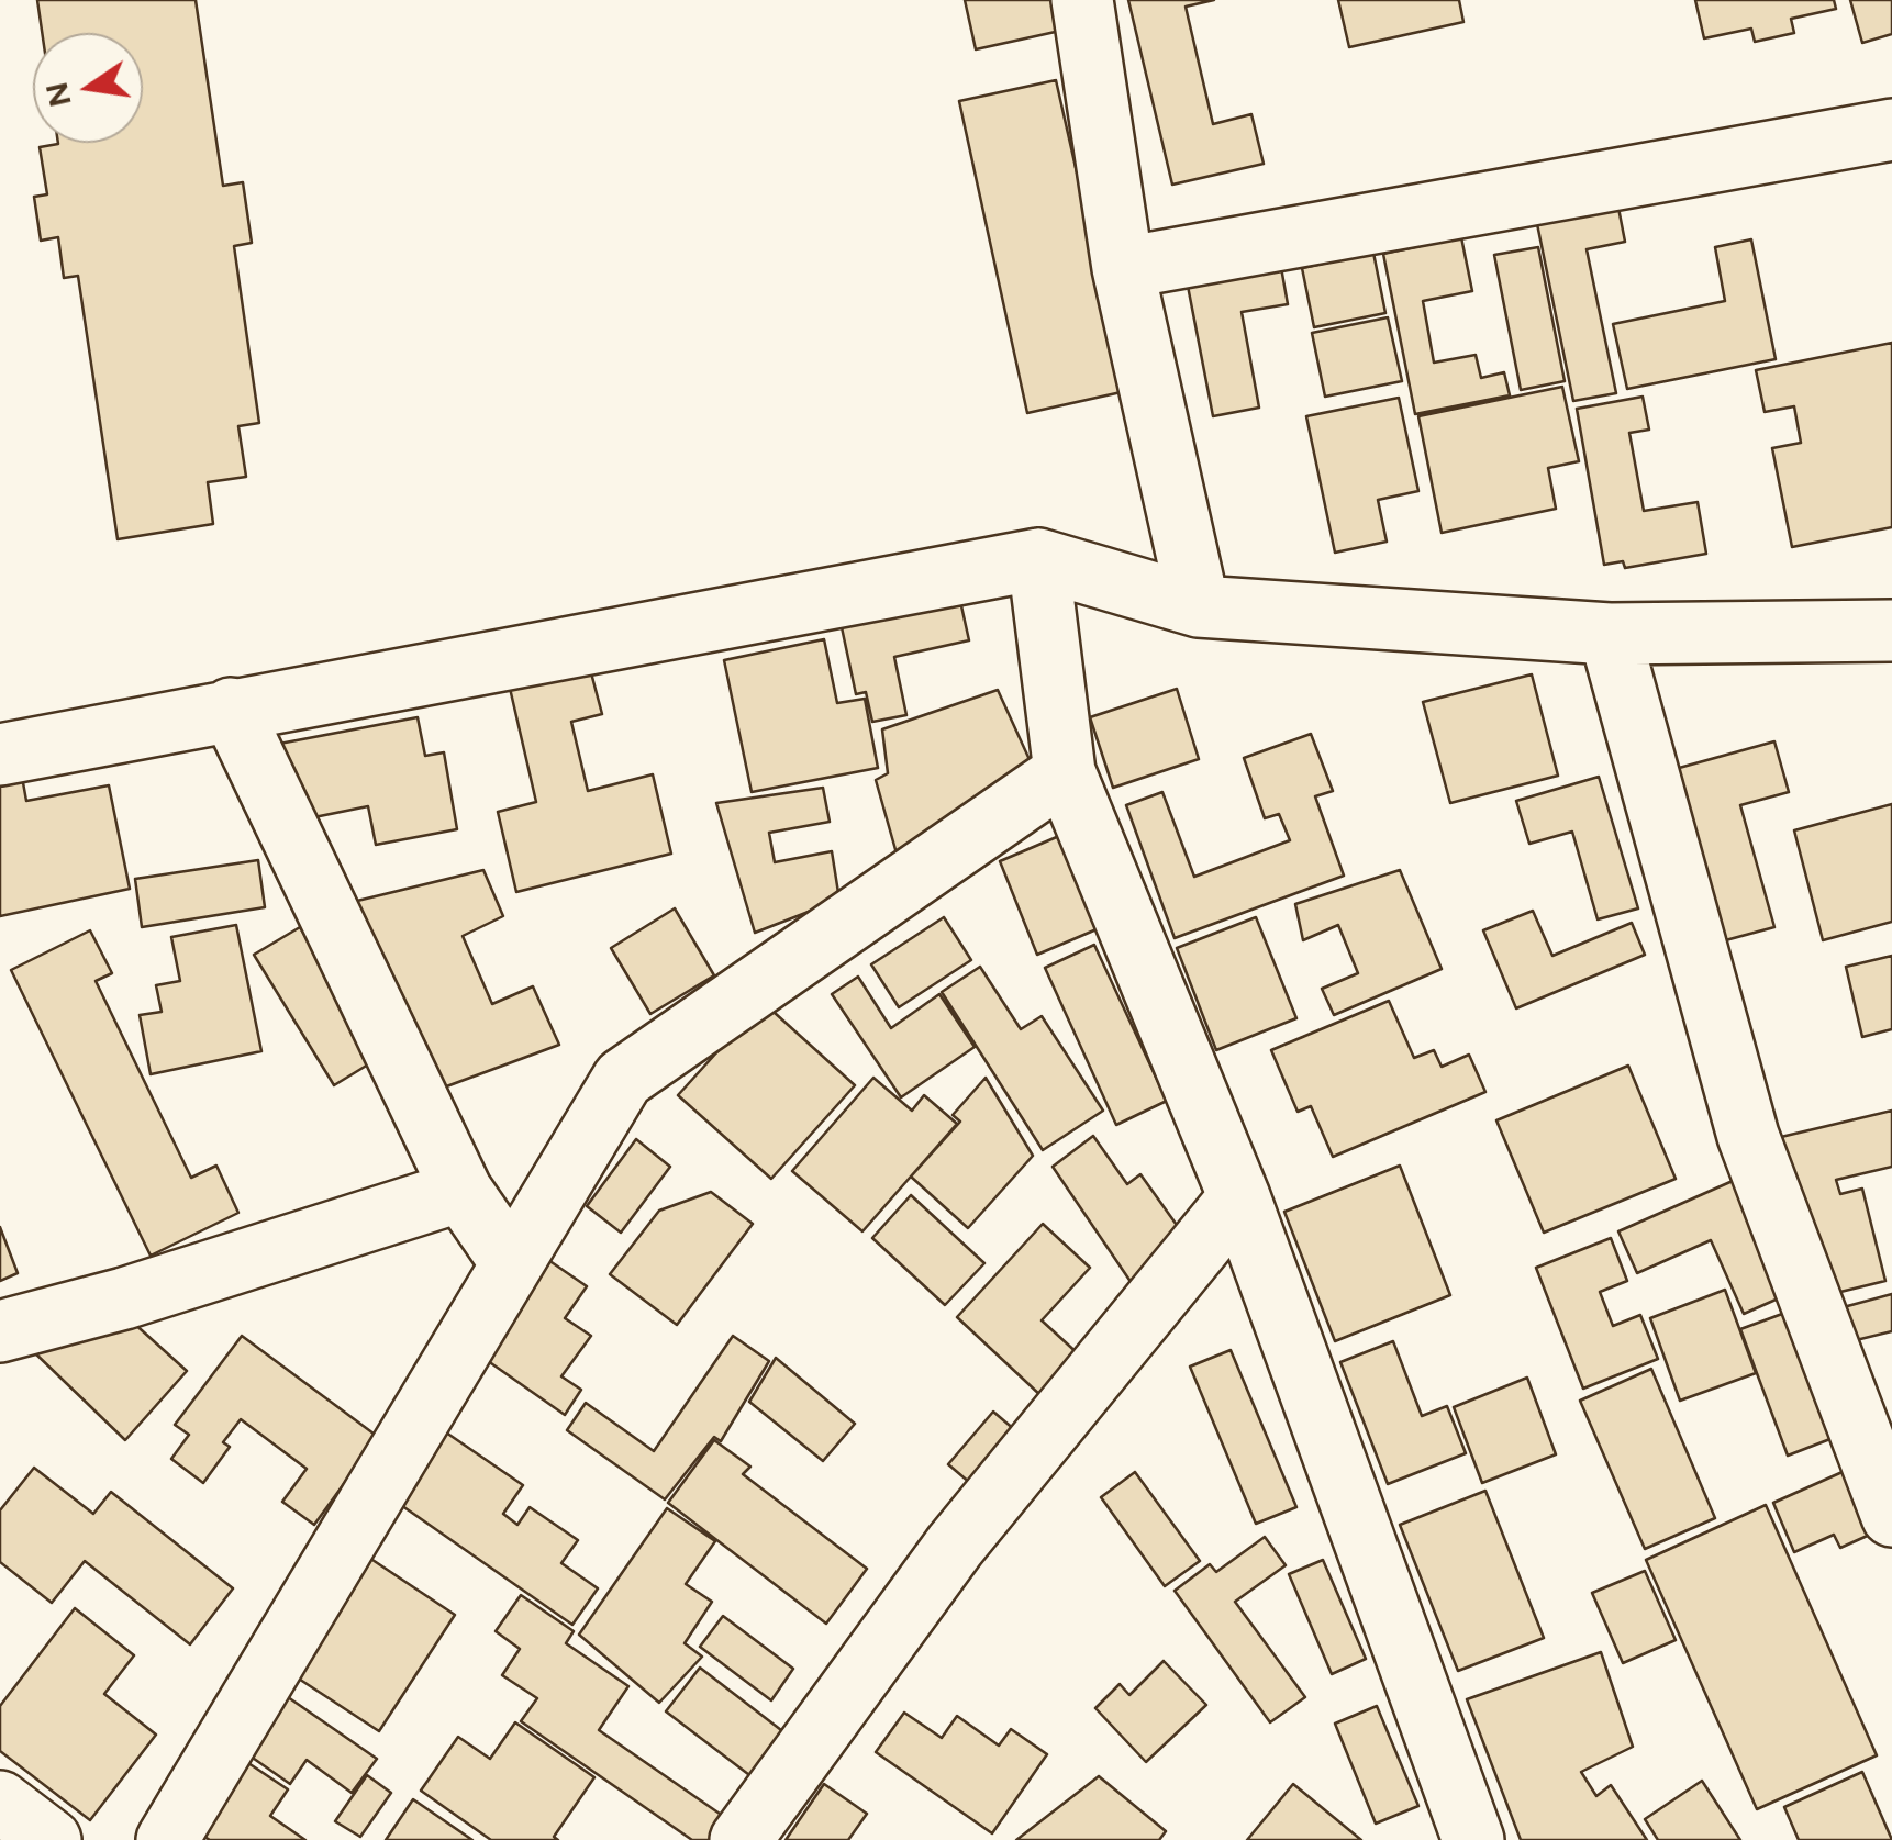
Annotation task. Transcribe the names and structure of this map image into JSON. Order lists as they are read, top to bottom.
{
  "north": "left"
}
